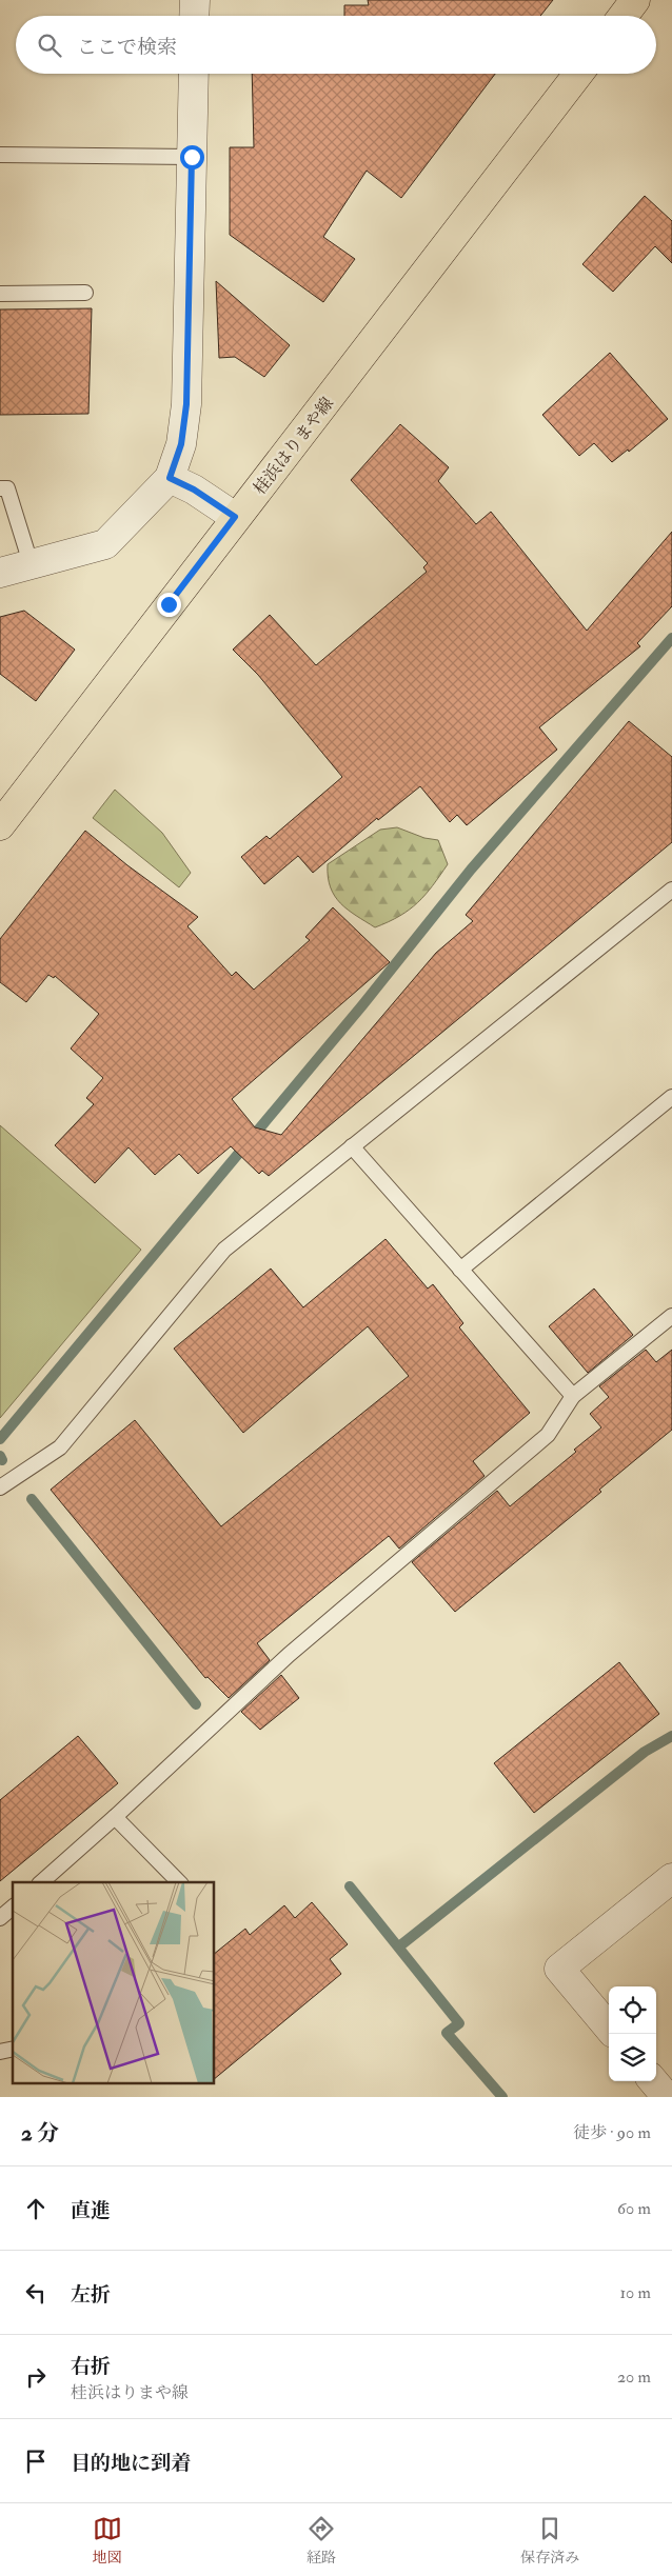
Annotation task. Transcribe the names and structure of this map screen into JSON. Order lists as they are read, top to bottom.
{
  "streets": {
    "main road": ["桂浜はりまや線"]
  },
  "page": {
    "search": "ここで検索",
    "heading": ["2 分", "徒歩 · 90 m"],
    "list": [
      ["直進", "60 m"],
      ["左折", "10 m"],
      ["右折", "桂浜はりまや線", "20 m"],
      "目的地に到着"
    ],
    "nav": ["地図", "経路", "保存済み"]
  }
}
